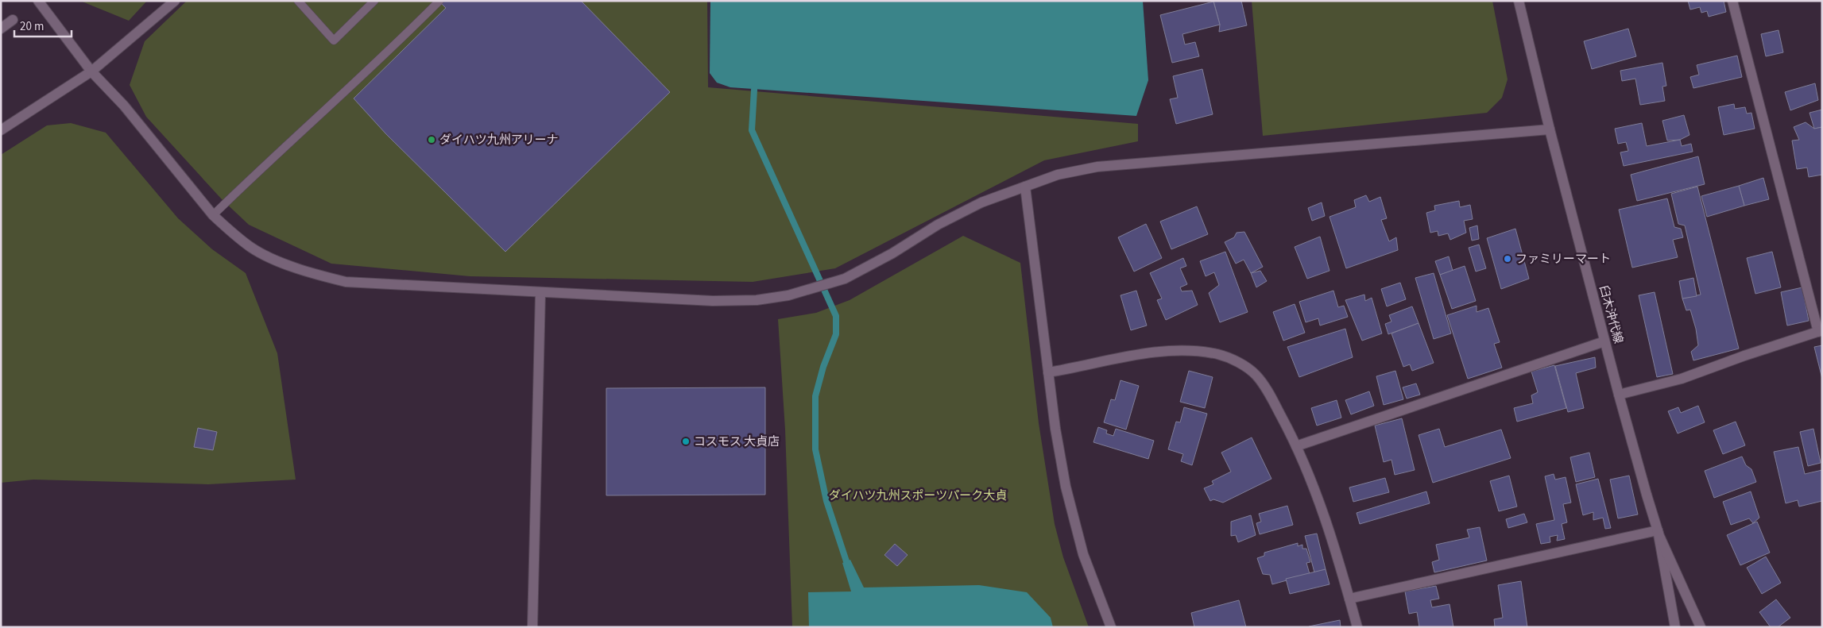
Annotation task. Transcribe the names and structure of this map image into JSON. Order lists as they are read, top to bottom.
{
  "streets": {
    "street": ["臼木沖代線"]
  },
  "parks": ["ダイハツ九州スポーツパーク大貞"],
  "places": ["ダイハツ九州アリーナ", "ファミリーマート", "コスモス 大貞店"],
  "scale_bar": "20 m"
}
